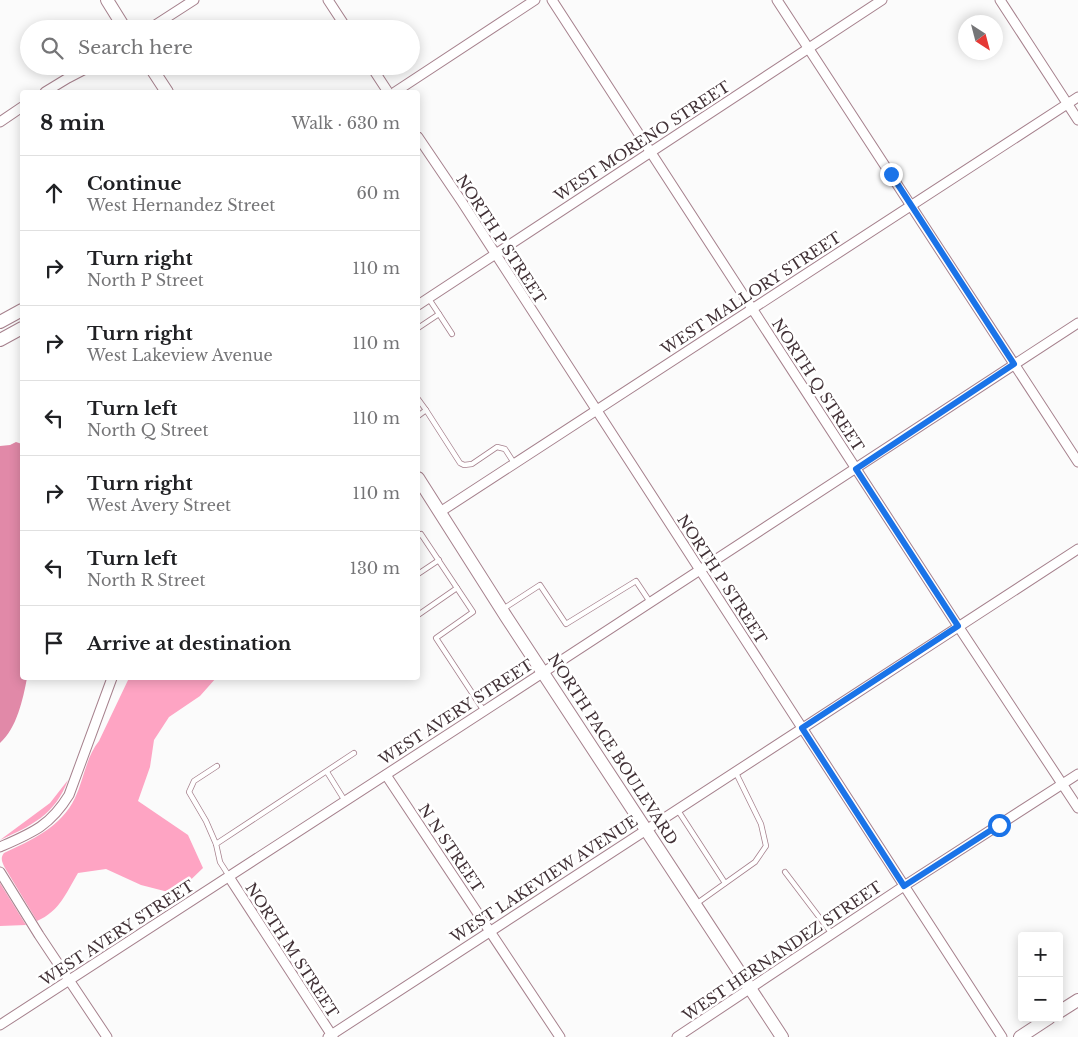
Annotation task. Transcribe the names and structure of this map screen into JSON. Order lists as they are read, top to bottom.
{
  "streets": {
    "main road": ["NORTH PACE BOULEVARD"],
    "street": [
      "WEST MORENO STREET",
      "NORTH P STREET",
      "WEST MALLORY STREET",
      "NORTH Q STREET",
      "WEST AVERY STREET",
      "N N STREET",
      "WEST LAKEVIEW AVENUE",
      "NORTH M STREET",
      "WEST HERNANDEZ STREET"
    ]
  },
  "crossings": [
    ["WEST MORENO STREET", "NORTH P STREET"],
    ["WEST MORENO STREET", "NORTH Q STREET"],
    ["NORTH P STREET", "WEST MALLORY STREET"],
    ["NORTH P STREET", "WEST AVERY STREET"],
    ["NORTH P STREET", "WEST LAKEVIEW AVENUE"],
    ["NORTH P STREET", "WEST HERNANDEZ STREET"],
    ["WEST MALLORY STREET", "NORTH Q STREET"],
    ["WEST MALLORY STREET", "NORTH PACE BOULEVARD"],
    ["NORTH Q STREET", "WEST AVERY STREET"],
    ["NORTH Q STREET", "WEST LAKEVIEW AVENUE"],
    ["NORTH Q STREET", "WEST HERNANDEZ STREET"],
    ["WEST AVERY STREET", "NORTH PACE BOULEVARD"],
    ["WEST AVERY STREET", "N N STREET"],
    ["WEST AVERY STREET", "NORTH M STREET"],
    ["NORTH PACE BOULEVARD", "WEST LAKEVIEW AVENUE"],
    ["NORTH PACE BOULEVARD", "WEST HERNANDEZ STREET"],
    ["N N STREET", "WEST LAKEVIEW AVENUE"],
    ["WEST LAKEVIEW AVENUE", "NORTH M STREET"]
  ],
  "north": "bottom right",
  "page": {
    "search": "Search here",
    "heading": ["8 min", "Walk · 630 m"],
    "list": [
      ["Continue", "West Hernandez Street", "60 m"],
      ["Turn right", "North P Street", "110 m"],
      ["Turn right", "West Lakeview Avenue", "110 m"],
      ["Turn left", "North Q Street", "110 m"],
      ["Turn right", "West Avery Street", "110 m"],
      ["Turn left", "North R Street", "130 m"],
      "Arrive at destination"
    ],
    "map_buttons": ["+", "−"]
  }
}
